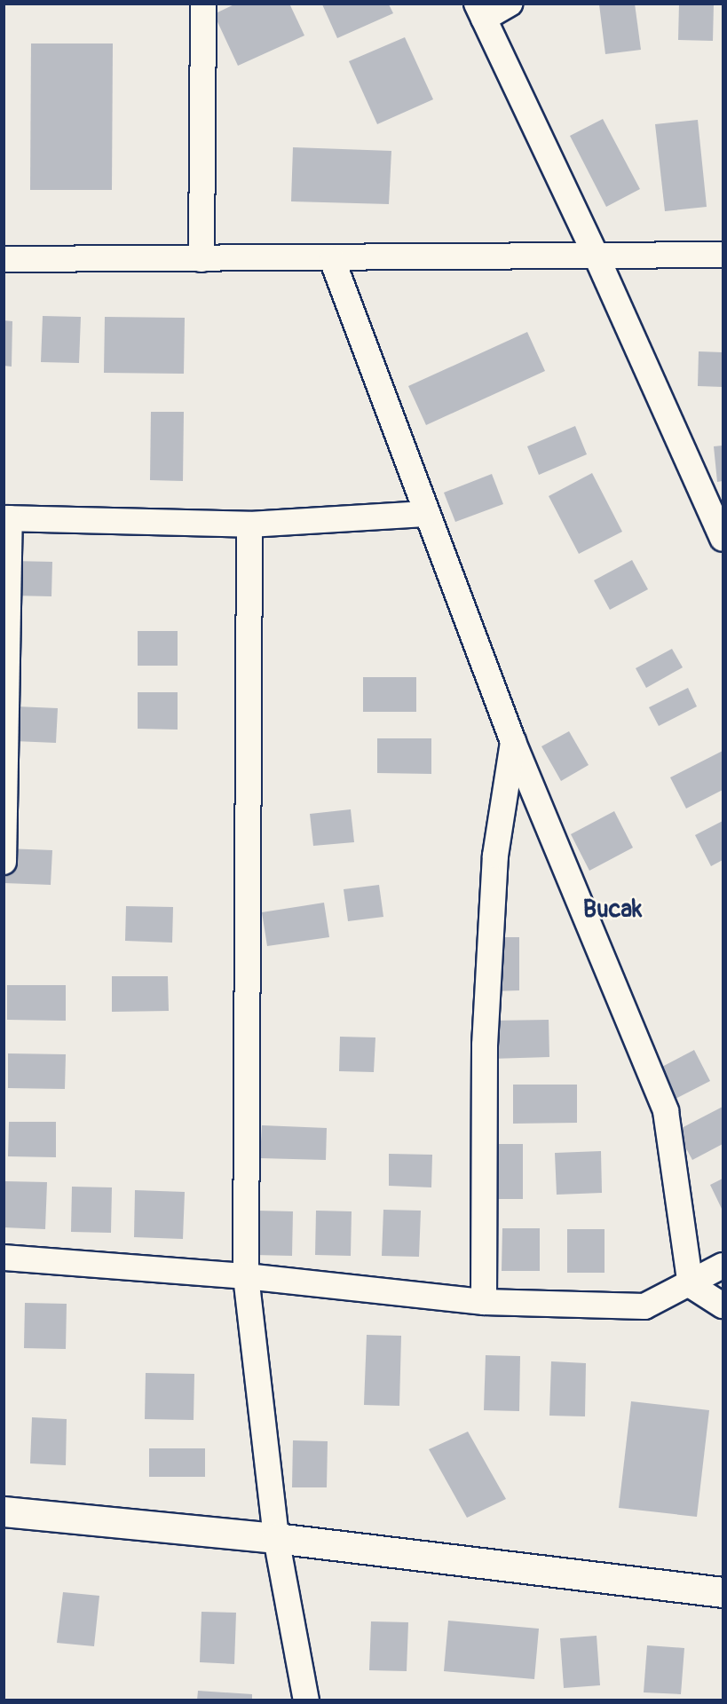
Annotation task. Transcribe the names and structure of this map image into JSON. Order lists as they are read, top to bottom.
{
  "districts": ["Bucak"]
}
